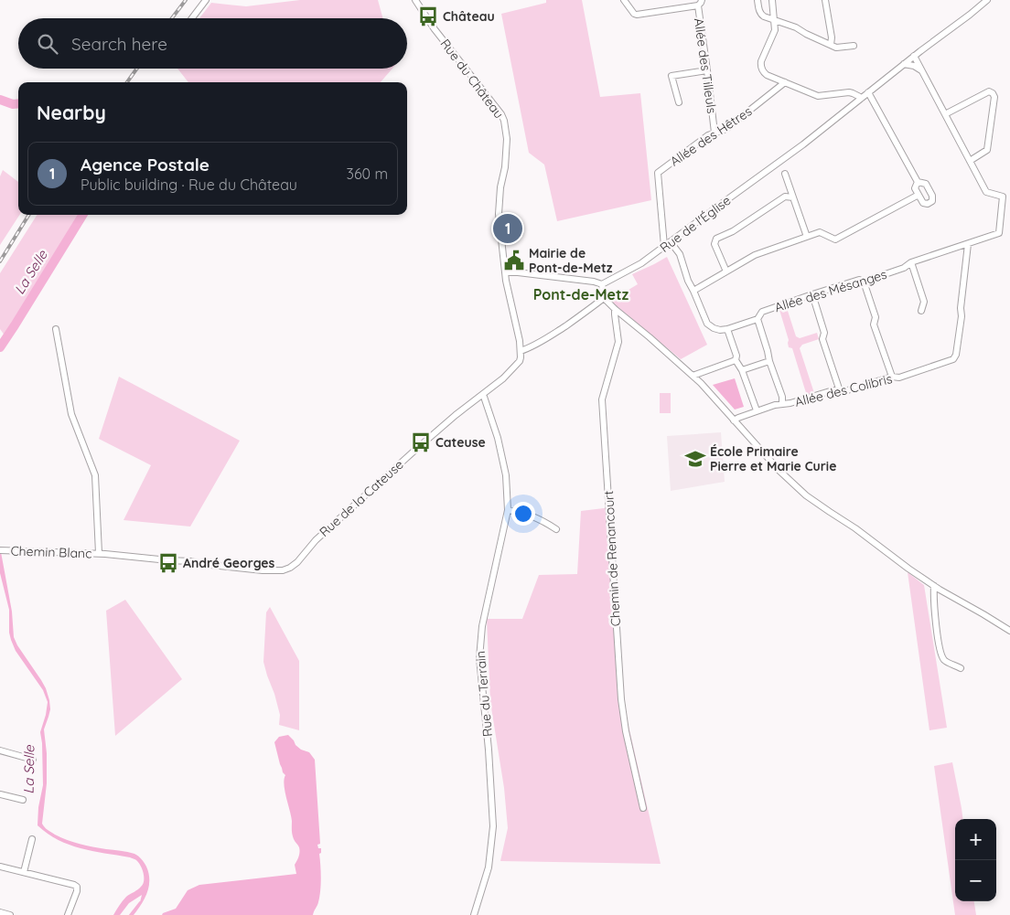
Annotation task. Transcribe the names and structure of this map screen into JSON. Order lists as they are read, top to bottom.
{
  "streets": {
    "street": [
      "Allée des Tilleuls",
      "Rue du Château",
      "Allée des Hêtres",
      "Rue de l'Église",
      "Allée des Mésanges",
      "Allée des Colibris",
      "Rue de la Cateuse",
      "Chemin Blanc",
      "Chemin de Renancourt",
      "Rue du Terrain"
    ]
  },
  "crossings": [
    ["Allée des Tilleuls", "Allée des Hêtres"],
    ["Rue du Château", "Rue de la Cateuse"],
    ["Allée des Hêtres", "Rue de l'Église"],
    ["Allée des Mésanges", "Allée des Colibris"],
    ["Rue de la Cateuse", "Chemin Blanc"],
    ["Rue de la Cateuse", "Rue du Terrain"]
  ],
  "districts": ["Pont-de-Metz"],
  "water": ["La Selle"],
  "places": {
    "bus stop": ["Château", "Cateuse", "André Georges"],
    "public building": ["Mairie de Pont-de-Metz"],
    "school or university": ["École Primaire Pierre et Marie Curie"]
  },
  "page": {
    "search": "Search here",
    "heading": "Nearby",
    "list": [
      {
        "mark": "1",
        "name": "Agence Postale",
        "note": "Public building · Rue du Château",
        "value": "360 m"
      }
    ],
    "pins": "1",
    "map_buttons": ["+", "−"]
  }
}
